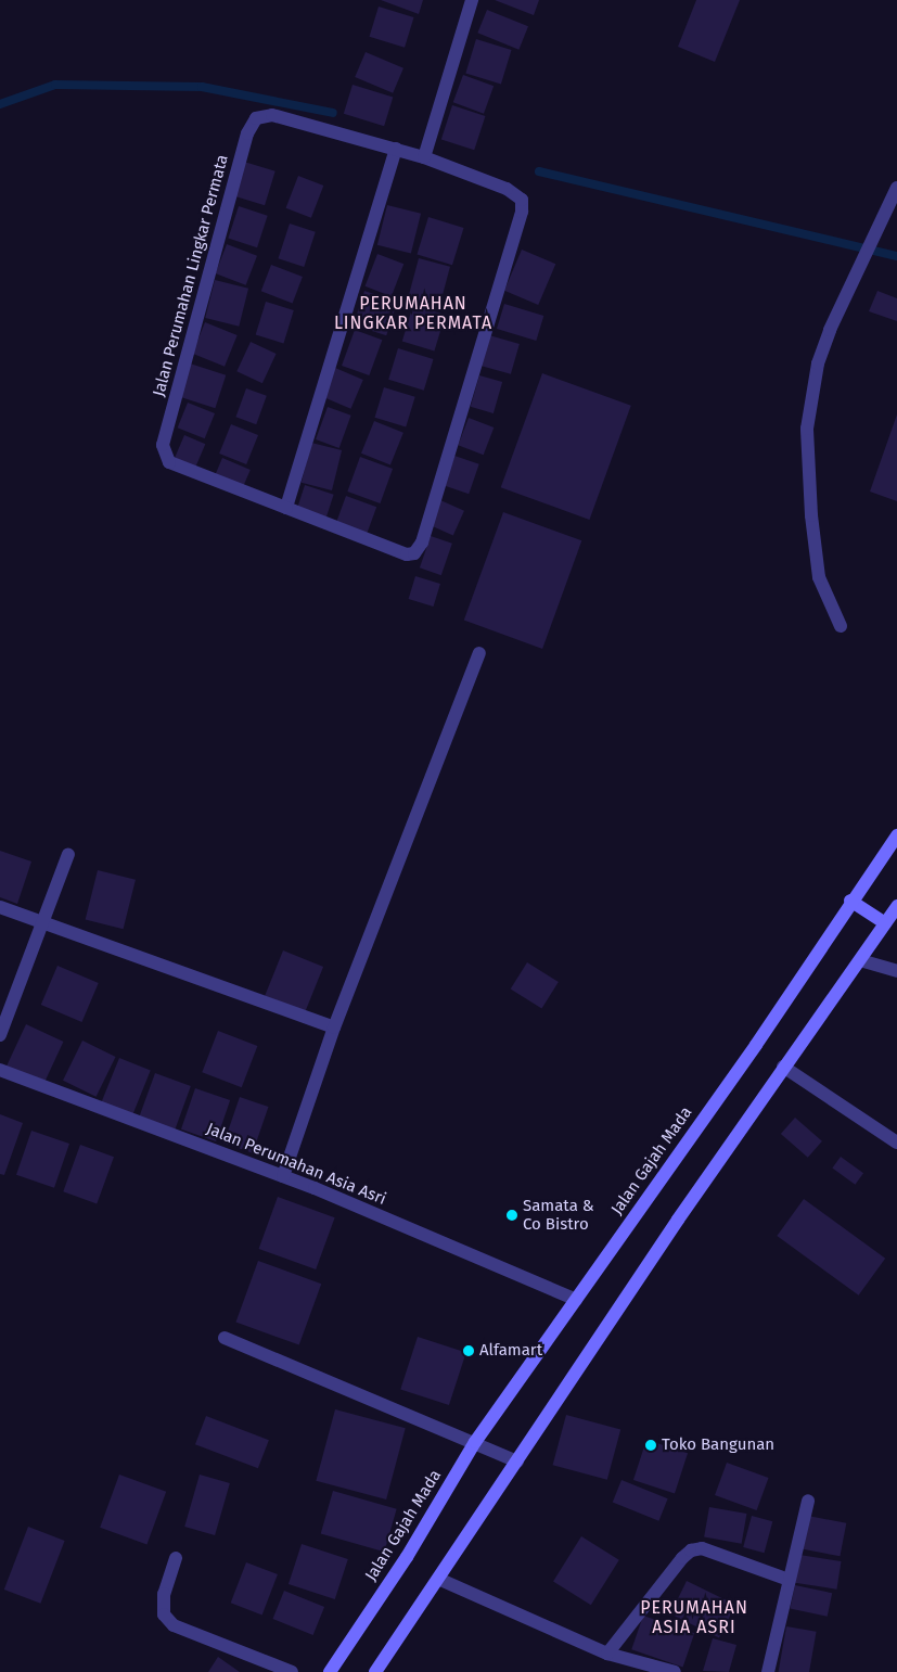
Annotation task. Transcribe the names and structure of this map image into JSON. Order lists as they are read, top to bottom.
{
  "streets": {
    "main road": ["Jalan Gajah Mada"],
    "street": ["Jalan Perumahan Lingkar Permata", "Jalan Perumahan Asia Asri"]
  },
  "crossings": [
    ["Jalan Gajah Mada", "Jalan Perumahan Asia Asri"]
  ],
  "districts": ["PERUMAHAN LINGKAR PERMATA", "PERUMAHAN ASIA ASRI"],
  "places": ["Samata & Co Bistro", "Alfamart", "Toko Bangunan"]
}
